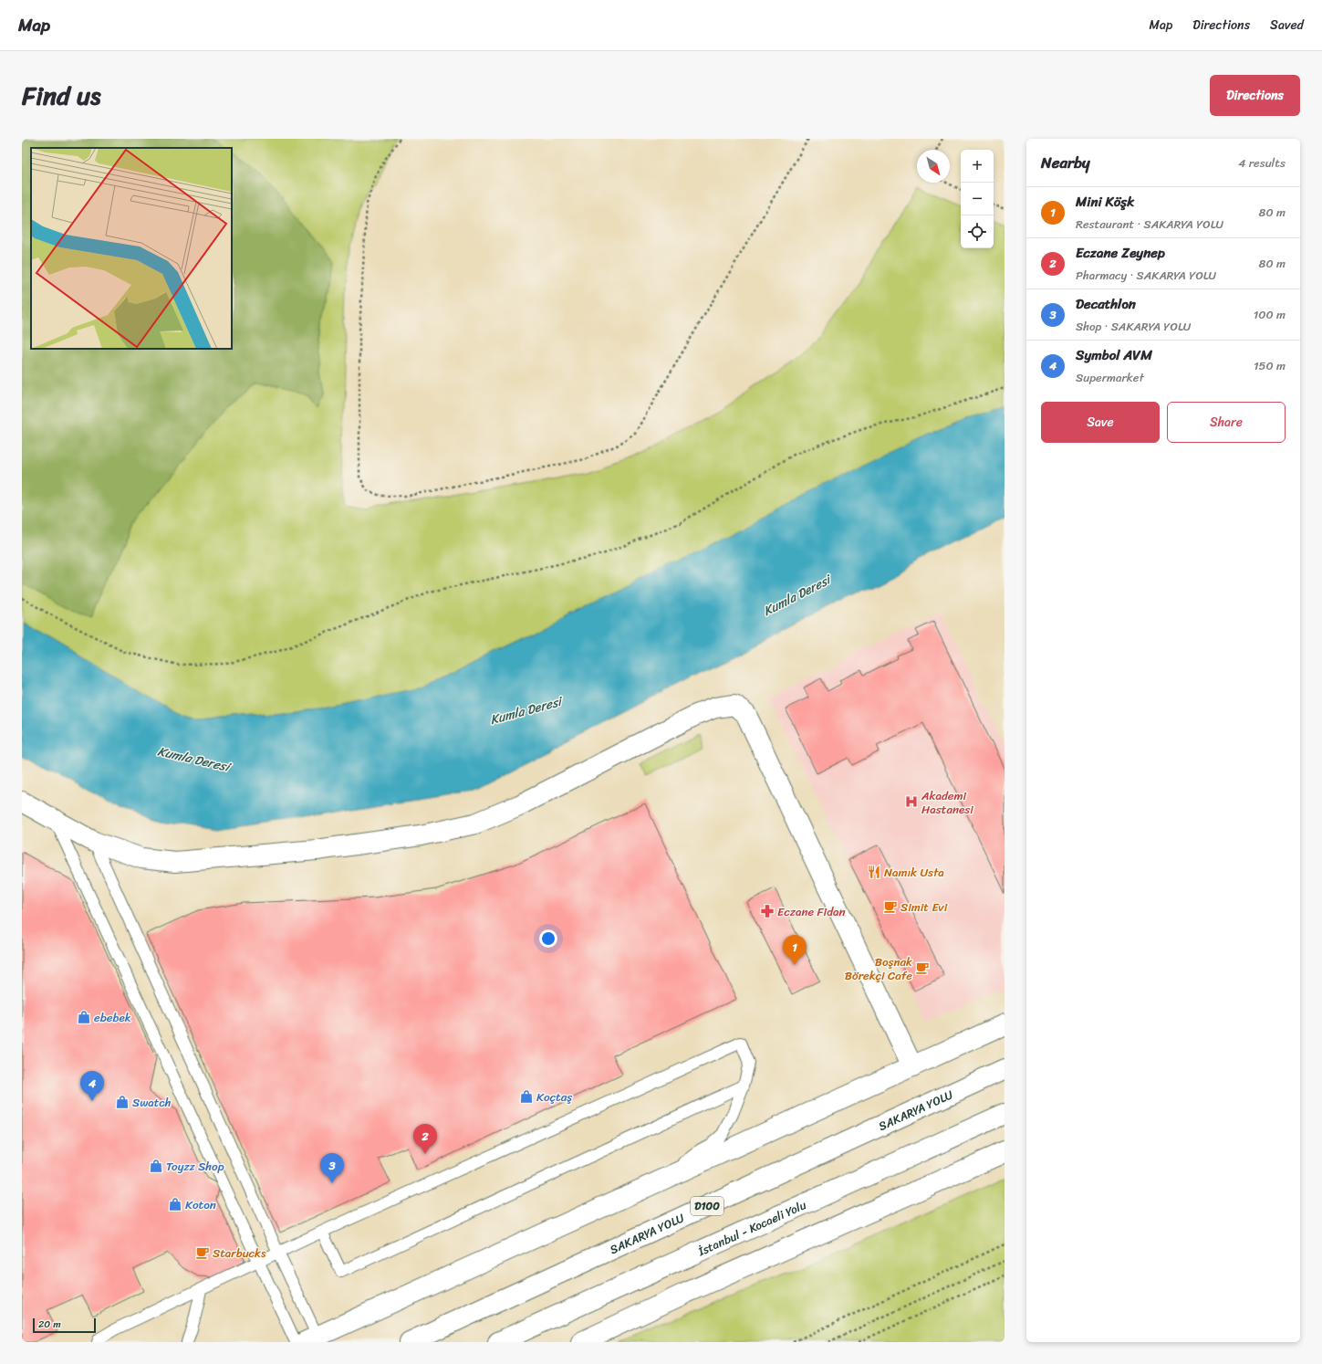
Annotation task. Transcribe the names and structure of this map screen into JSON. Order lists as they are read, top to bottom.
{
  "streets": {
    "main road": ["SAKARYA YOLU", "D100", "İstanbul - Kocaeli Yolu"]
  },
  "water": ["Kumla Deresi"],
  "places": {
    "hospital": ["Akademi Hastanesi"],
    "restaurant": ["Namık Usta"],
    "cafe": ["Simit Evi", "Boşnak Börekçi Cafe", "Starbucks"],
    "pharmacy": ["Eczane Fidan"],
    "shop": [
      "ebebek",
      "Koçtaş",
      "Swatch",
      "Toyzz Shop",
      "Koton"
    ]
  },
  "scale_bar": "20 m",
  "north": "bottom right",
  "page": {
    "header": "Map",
    "nav": ["Map", "Directions", "Saved"],
    "title": "Find us",
    "buttons": [
      "Directions",
      ["Save", "Share"]
    ],
    "heading": ["Nearby", "4 results"],
    "map_buttons": ["+", "−"],
    "list": [
      {
        "mark": "1",
        "name": "Mini Köşk",
        "note": "Restaurant · SAKARYA YOLU",
        "value": "80 m"
      },
      {
        "mark": "2",
        "name": "Eczane Zeynep",
        "note": "Pharmacy · SAKARYA YOLU",
        "value": "80 m"
      },
      {
        "mark": "3",
        "name": "Decathlon",
        "note": "Shop · SAKARYA YOLU",
        "value": "100 m"
      },
      {
        "mark": "4",
        "name": "Symbol AVM",
        "note": "Supermarket",
        "value": "150 m"
      }
    ],
    "pins": [
      "1",
      "4",
      "2",
      "3"
    ],
    "scale": "20 m"
  }
}
